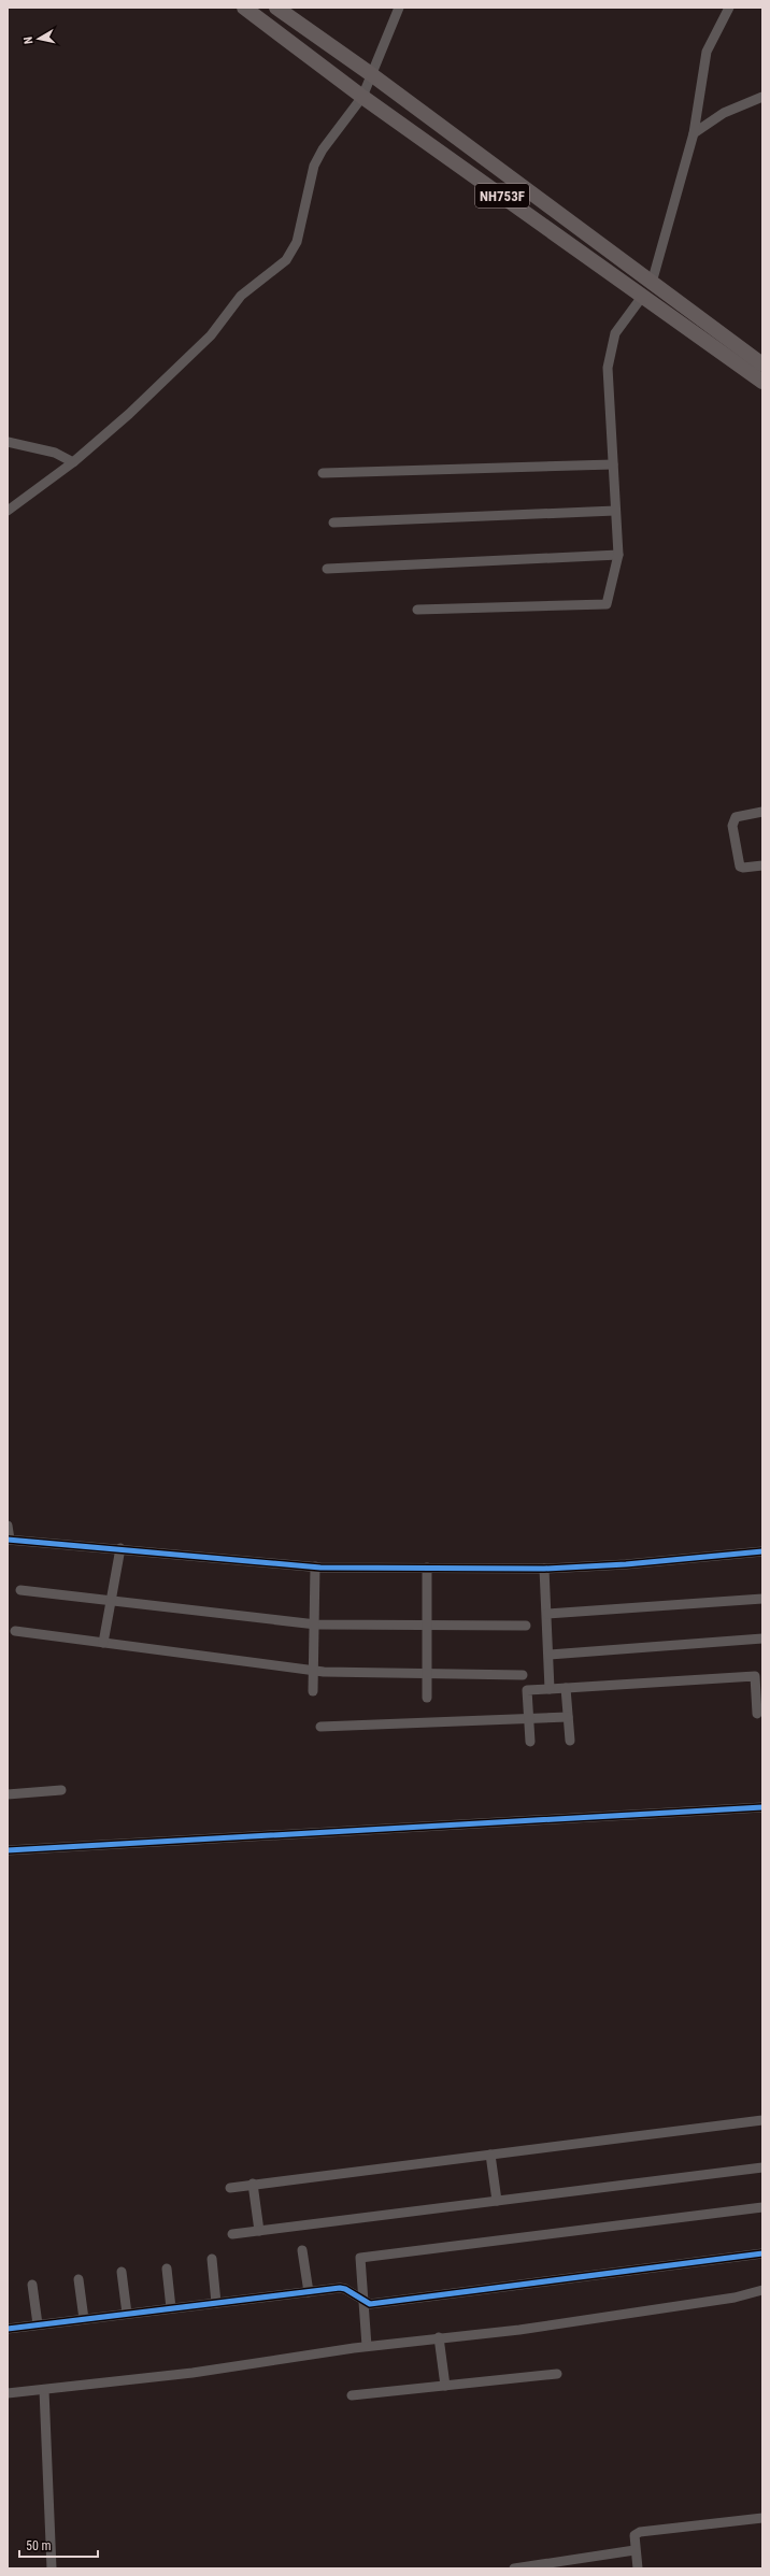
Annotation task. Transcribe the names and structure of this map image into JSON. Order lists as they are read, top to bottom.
{
  "streets": {
    "highway": ["NH753F"]
  },
  "scale_bar": "50 m",
  "north": "left"
}
